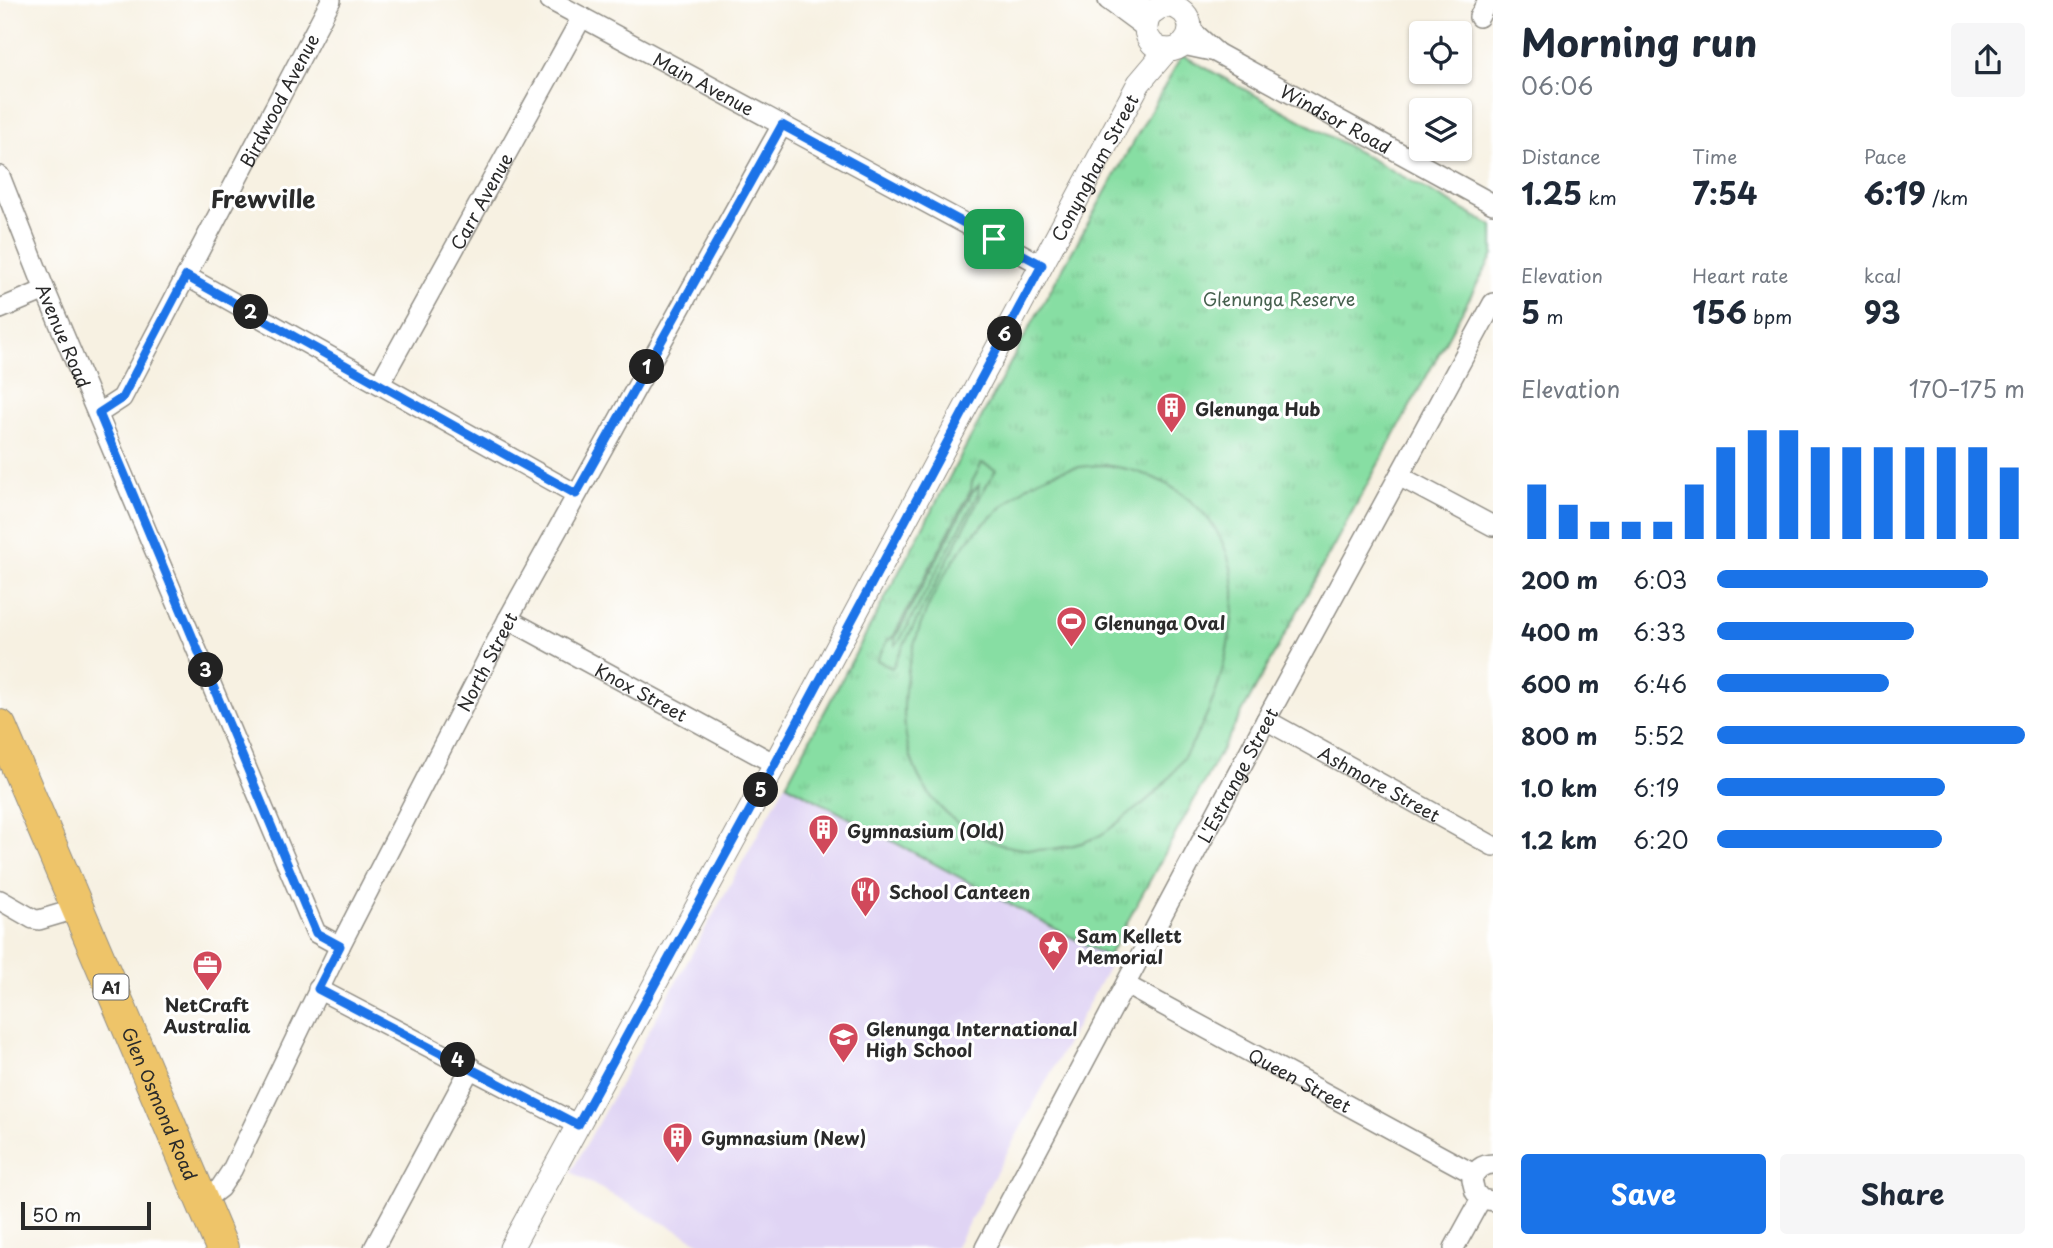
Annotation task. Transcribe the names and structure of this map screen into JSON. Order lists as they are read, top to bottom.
{
  "streets": {
    "highway": ["A1", "Glen Osmond Road"],
    "street": [
      "Main Avenue",
      "Birdwood Avenue",
      "Windsor Road",
      "Conyngham Street",
      "Carr Avenue",
      "Avenue Road",
      "North Street",
      "Knox Street",
      "L'Estrange Street",
      "Ashmore Street",
      "Queen Street"
    ]
  },
  "crossings": [
    ["Main Avenue", "Conyngham Street"],
    ["Main Avenue", "Carr Avenue"],
    ["Main Avenue", "North Street"],
    ["Birdwood Avenue", "Avenue Road"],
    ["Windsor Road", "Conyngham Street"],
    ["Conyngham Street", "Knox Street"],
    ["Avenue Road", "North Street"],
    ["North Street", "Knox Street"],
    ["North Street", "Glen Osmond Road"],
    ["L'Estrange Street", "Ashmore Street"],
    ["L'Estrange Street", "Queen Street"]
  ],
  "districts": ["Frewville"],
  "parks": ["Glenunga Reserve"],
  "places": {
    "building": ["Glenunga Hub", "Gymnasium (Old)", "Gymnasium (New)"],
    "sports": ["Glenunga Oval"],
    "restaurant": ["School Canteen"],
    "place": ["Sam Kellett Memorial"],
    "office": ["NetCraft Australia"],
    "school or university": ["Glenunga International High School"]
  },
  "scale_bar": "50 m",
  "page": {
    "heading": ["Morning run", "06:06"],
    "stats": [
      ["Distance", "1.25 km"],
      ["Time", "7:54"],
      ["Pace", "6:19 /km"],
      ["Elevation", "5 m"],
      ["Heart rate", "156 bpm"],
      ["kcal", "93"]
    ],
    "pins": [
      "2",
      "6",
      "1",
      "3",
      "5",
      "4"
    ],
    "chart": ["Elevation", "170–175 m"],
    "list": [
      {
        "name": "200 m",
        "note": "6:03"
      },
      {
        "name": "400 m",
        "note": "6:33"
      },
      {
        "name": "600 m",
        "note": "6:46"
      },
      {
        "name": "800 m",
        "note": "5:52"
      },
      {
        "name": "1.0 km",
        "note": "6:19"
      },
      {
        "name": "1.2 km",
        "note": "6:20"
      }
    ],
    "buttons": ["Save", "Share"],
    "scale": "50 m"
  }
}
